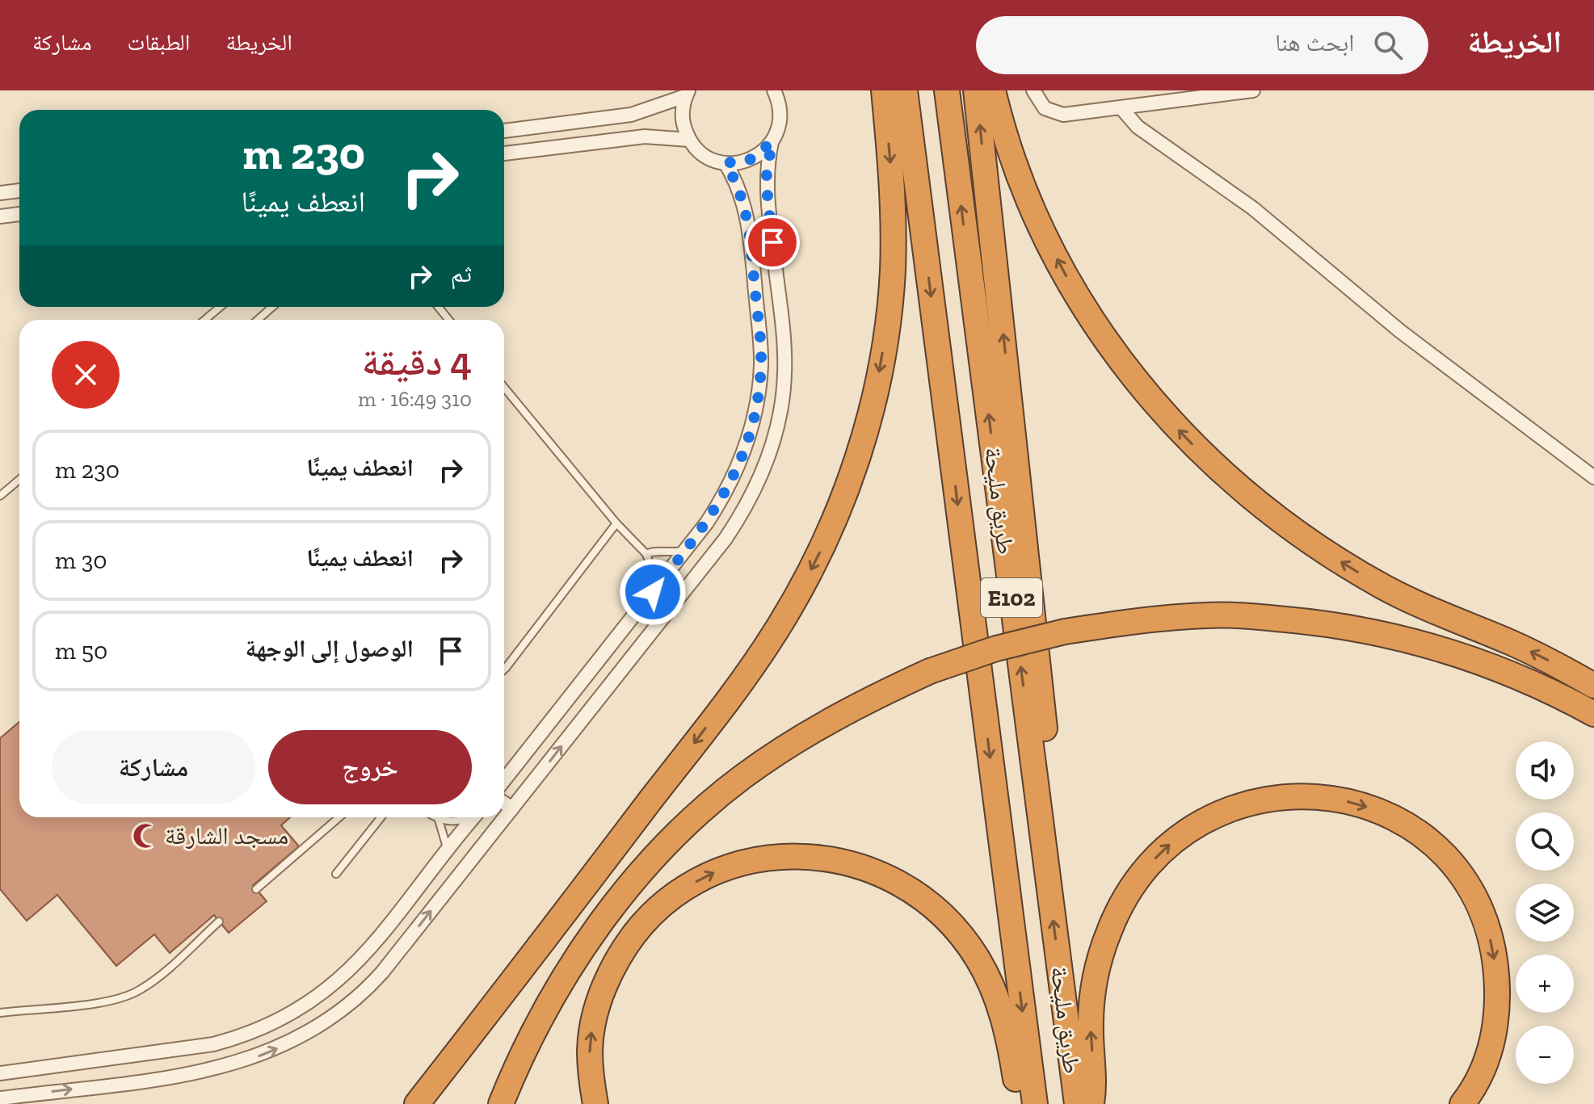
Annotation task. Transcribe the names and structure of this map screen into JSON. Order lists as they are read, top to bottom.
{
  "streets": {
    "highway": ["طريق مليحة", "E102"]
  },
  "places": {
    "mosque": ["مسجد الشارقة"]
  },
  "page": {
    "header": "الخريطة",
    "search": "ابحث هنا",
    "nav": ["الخريطة", "الطبقات", "مشاركة"],
    "turn": ["230 m", "انعطف يمينًا"],
    "then": "ثم",
    "heading": ["4 دقيقة", "310 m · 16:49"],
    "list": [
      {
        "name": "انعطف يمينًا",
        "value": "230 m"
      },
      {
        "name": "انعطف يمينًا",
        "value": "30 m"
      },
      {
        "name": "الوصول إلى الوجهة",
        "value": "50 m"
      }
    ],
    "buttons": ["خروج", "مشاركة"],
    "map_buttons": ["+", "−"]
  }
}
